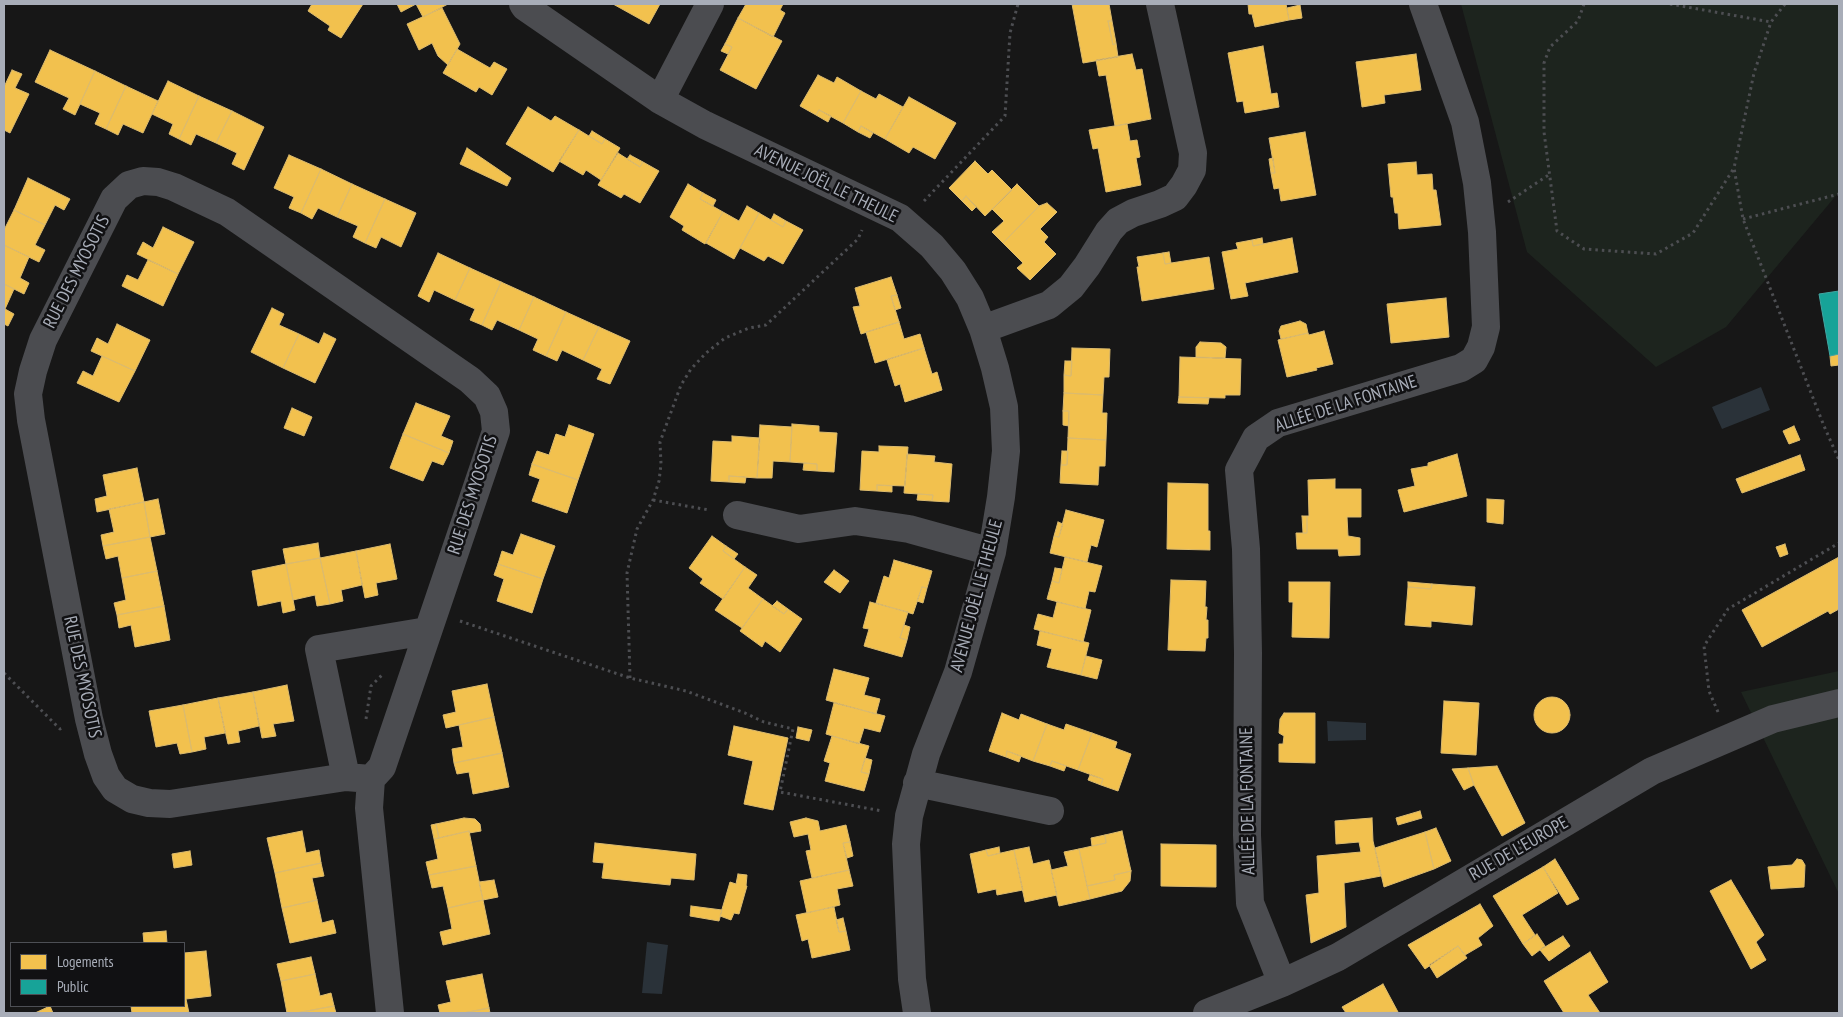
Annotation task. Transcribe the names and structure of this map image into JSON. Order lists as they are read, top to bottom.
{
  "streets": {
    "street": [
      "AVENUE JOËL LE THEULE",
      "RUE DES MYOSOTIS",
      "ALLÉE DE LA FONTAINE",
      "RUE DE L'EUROPE"
    ]
  },
  "crossings": [
    ["ALLÉE DE LA FONTAINE", "RUE DE L'EUROPE"]
  ],
  "legend": ["Logements", "Public"]
}
